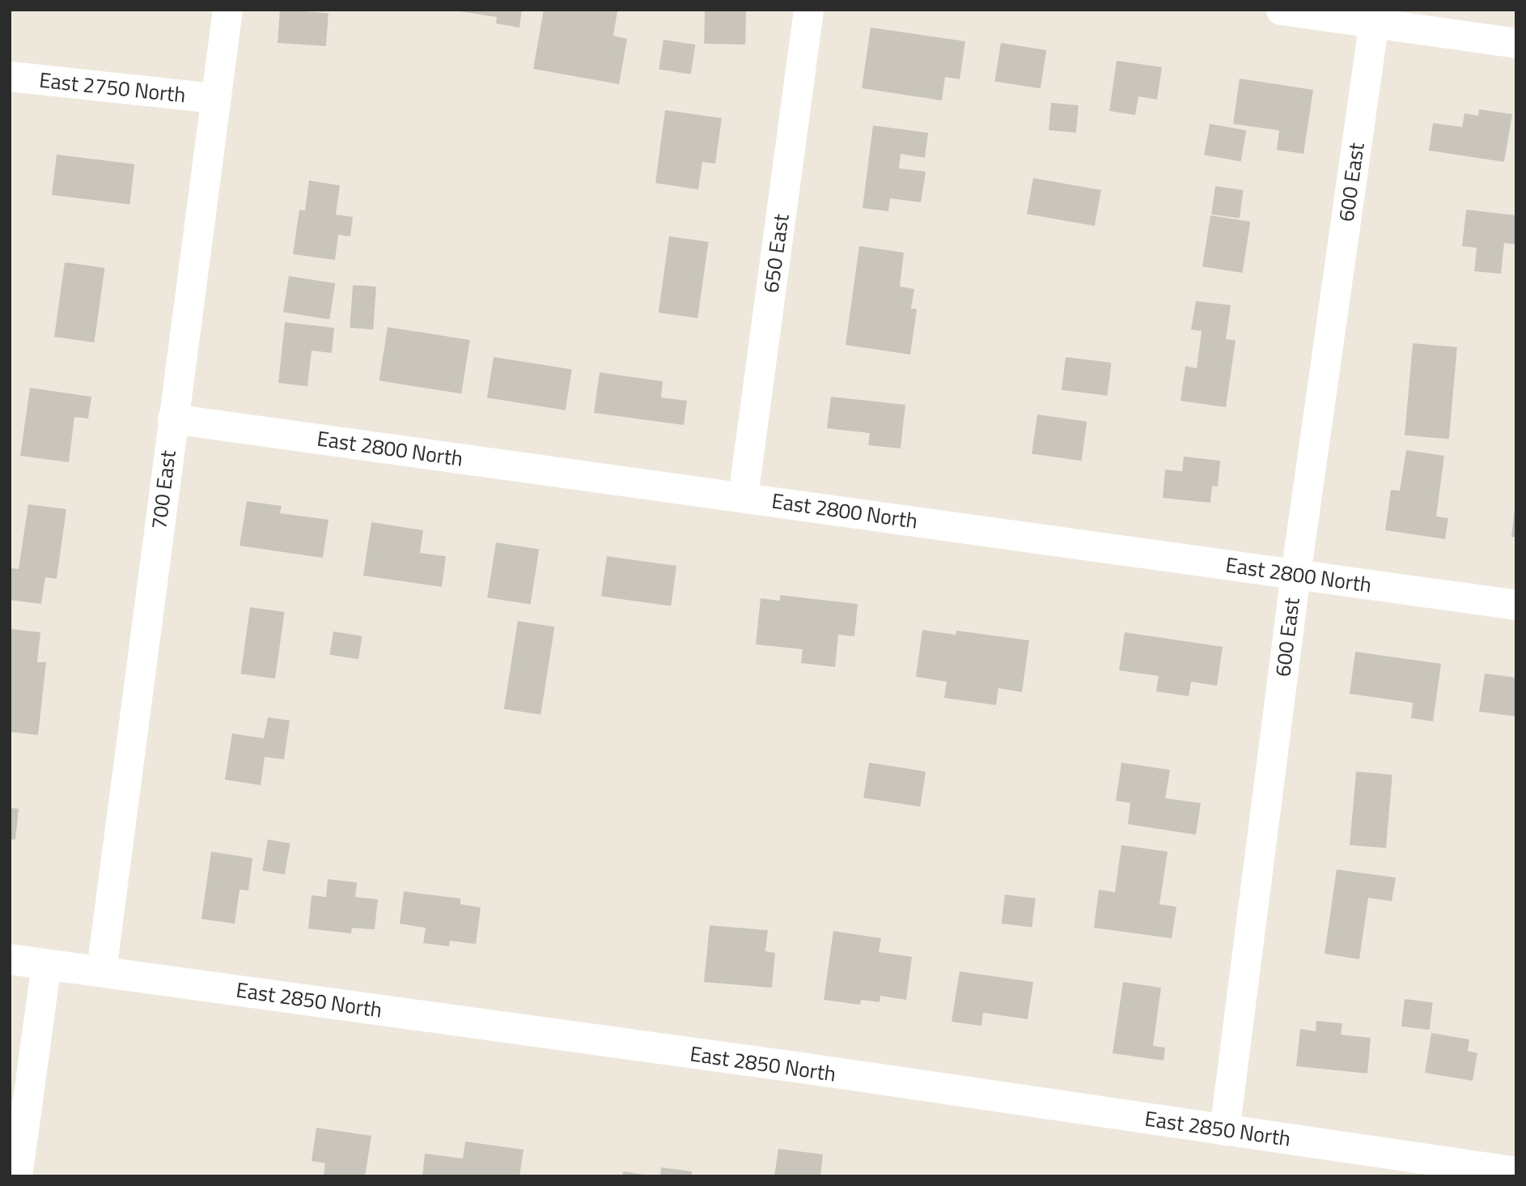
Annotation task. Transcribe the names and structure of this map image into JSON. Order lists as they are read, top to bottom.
{
  "streets": {
    "street": [
      "East 2750 North",
      "600 East",
      "650 East",
      "East 2800 North",
      "700 East",
      "East 2850 North"
    ]
  },
  "crossings": [
    ["East 2750 North", "700 East"],
    ["600 East", "East 2800 North"],
    ["600 East", "East 2850 North"],
    ["650 East", "East 2800 North"],
    ["East 2800 North", "700 East"],
    ["700 East", "East 2850 North"]
  ]
}
